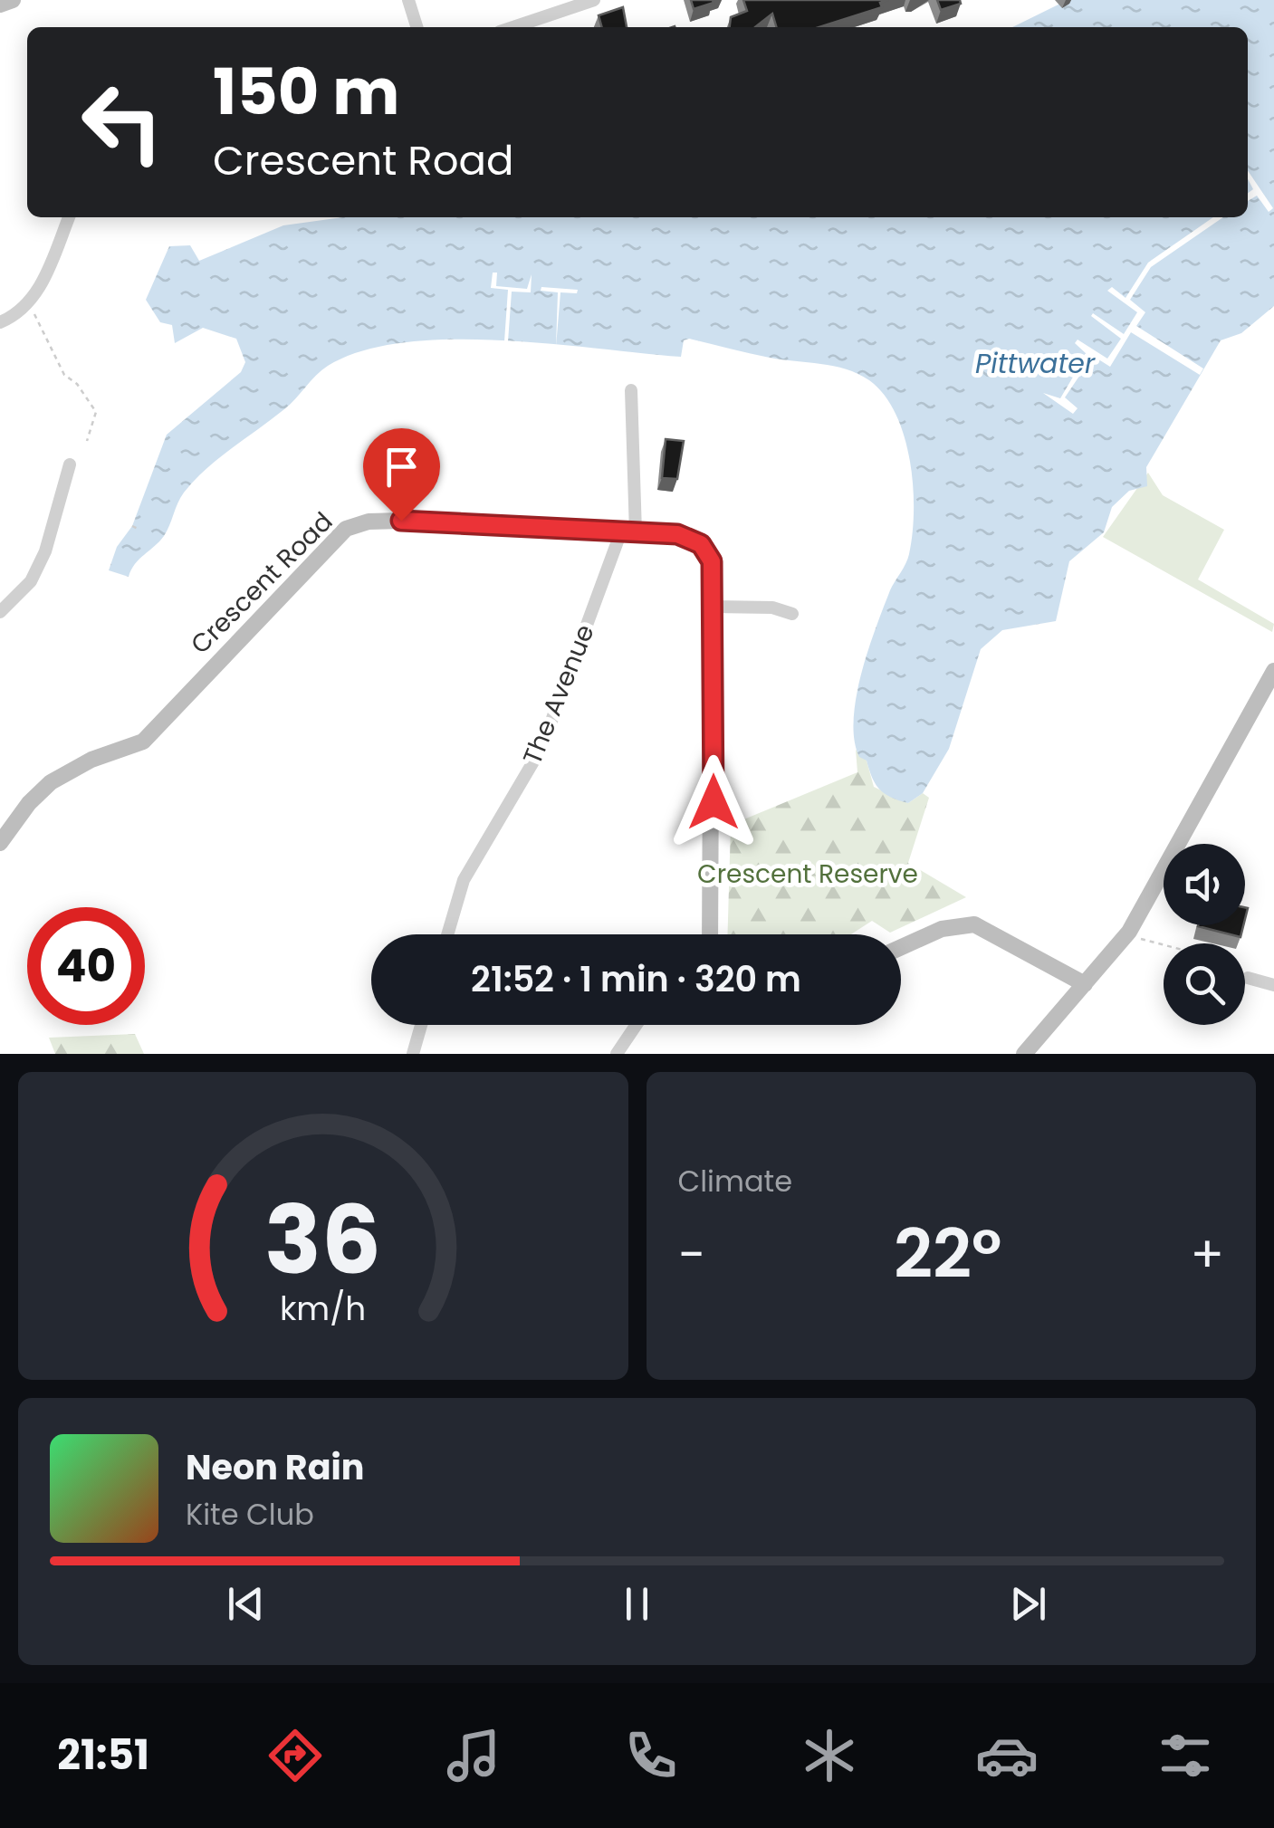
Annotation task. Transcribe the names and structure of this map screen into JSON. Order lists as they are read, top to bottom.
{
  "streets": {
    "street": ["Crescent Road", "The Avenue"]
  },
  "crossings": [
    ["Crescent Road", "The Avenue"]
  ],
  "water": ["Pittwater"],
  "parks": ["Crescent Reserve"],
  "page": {
    "turn": ["150 m", "Crescent Road"],
    "limit": "40",
    "trip": "21:52 · 1 min · 320 m",
    "tile": "Climate",
    "heat": ["−", "22°", "+"],
    "song": ["Neon Rain", "Kite Club"],
    "tabs": "21:51",
    "gauge": ["36", "km/h"]
  }
}
